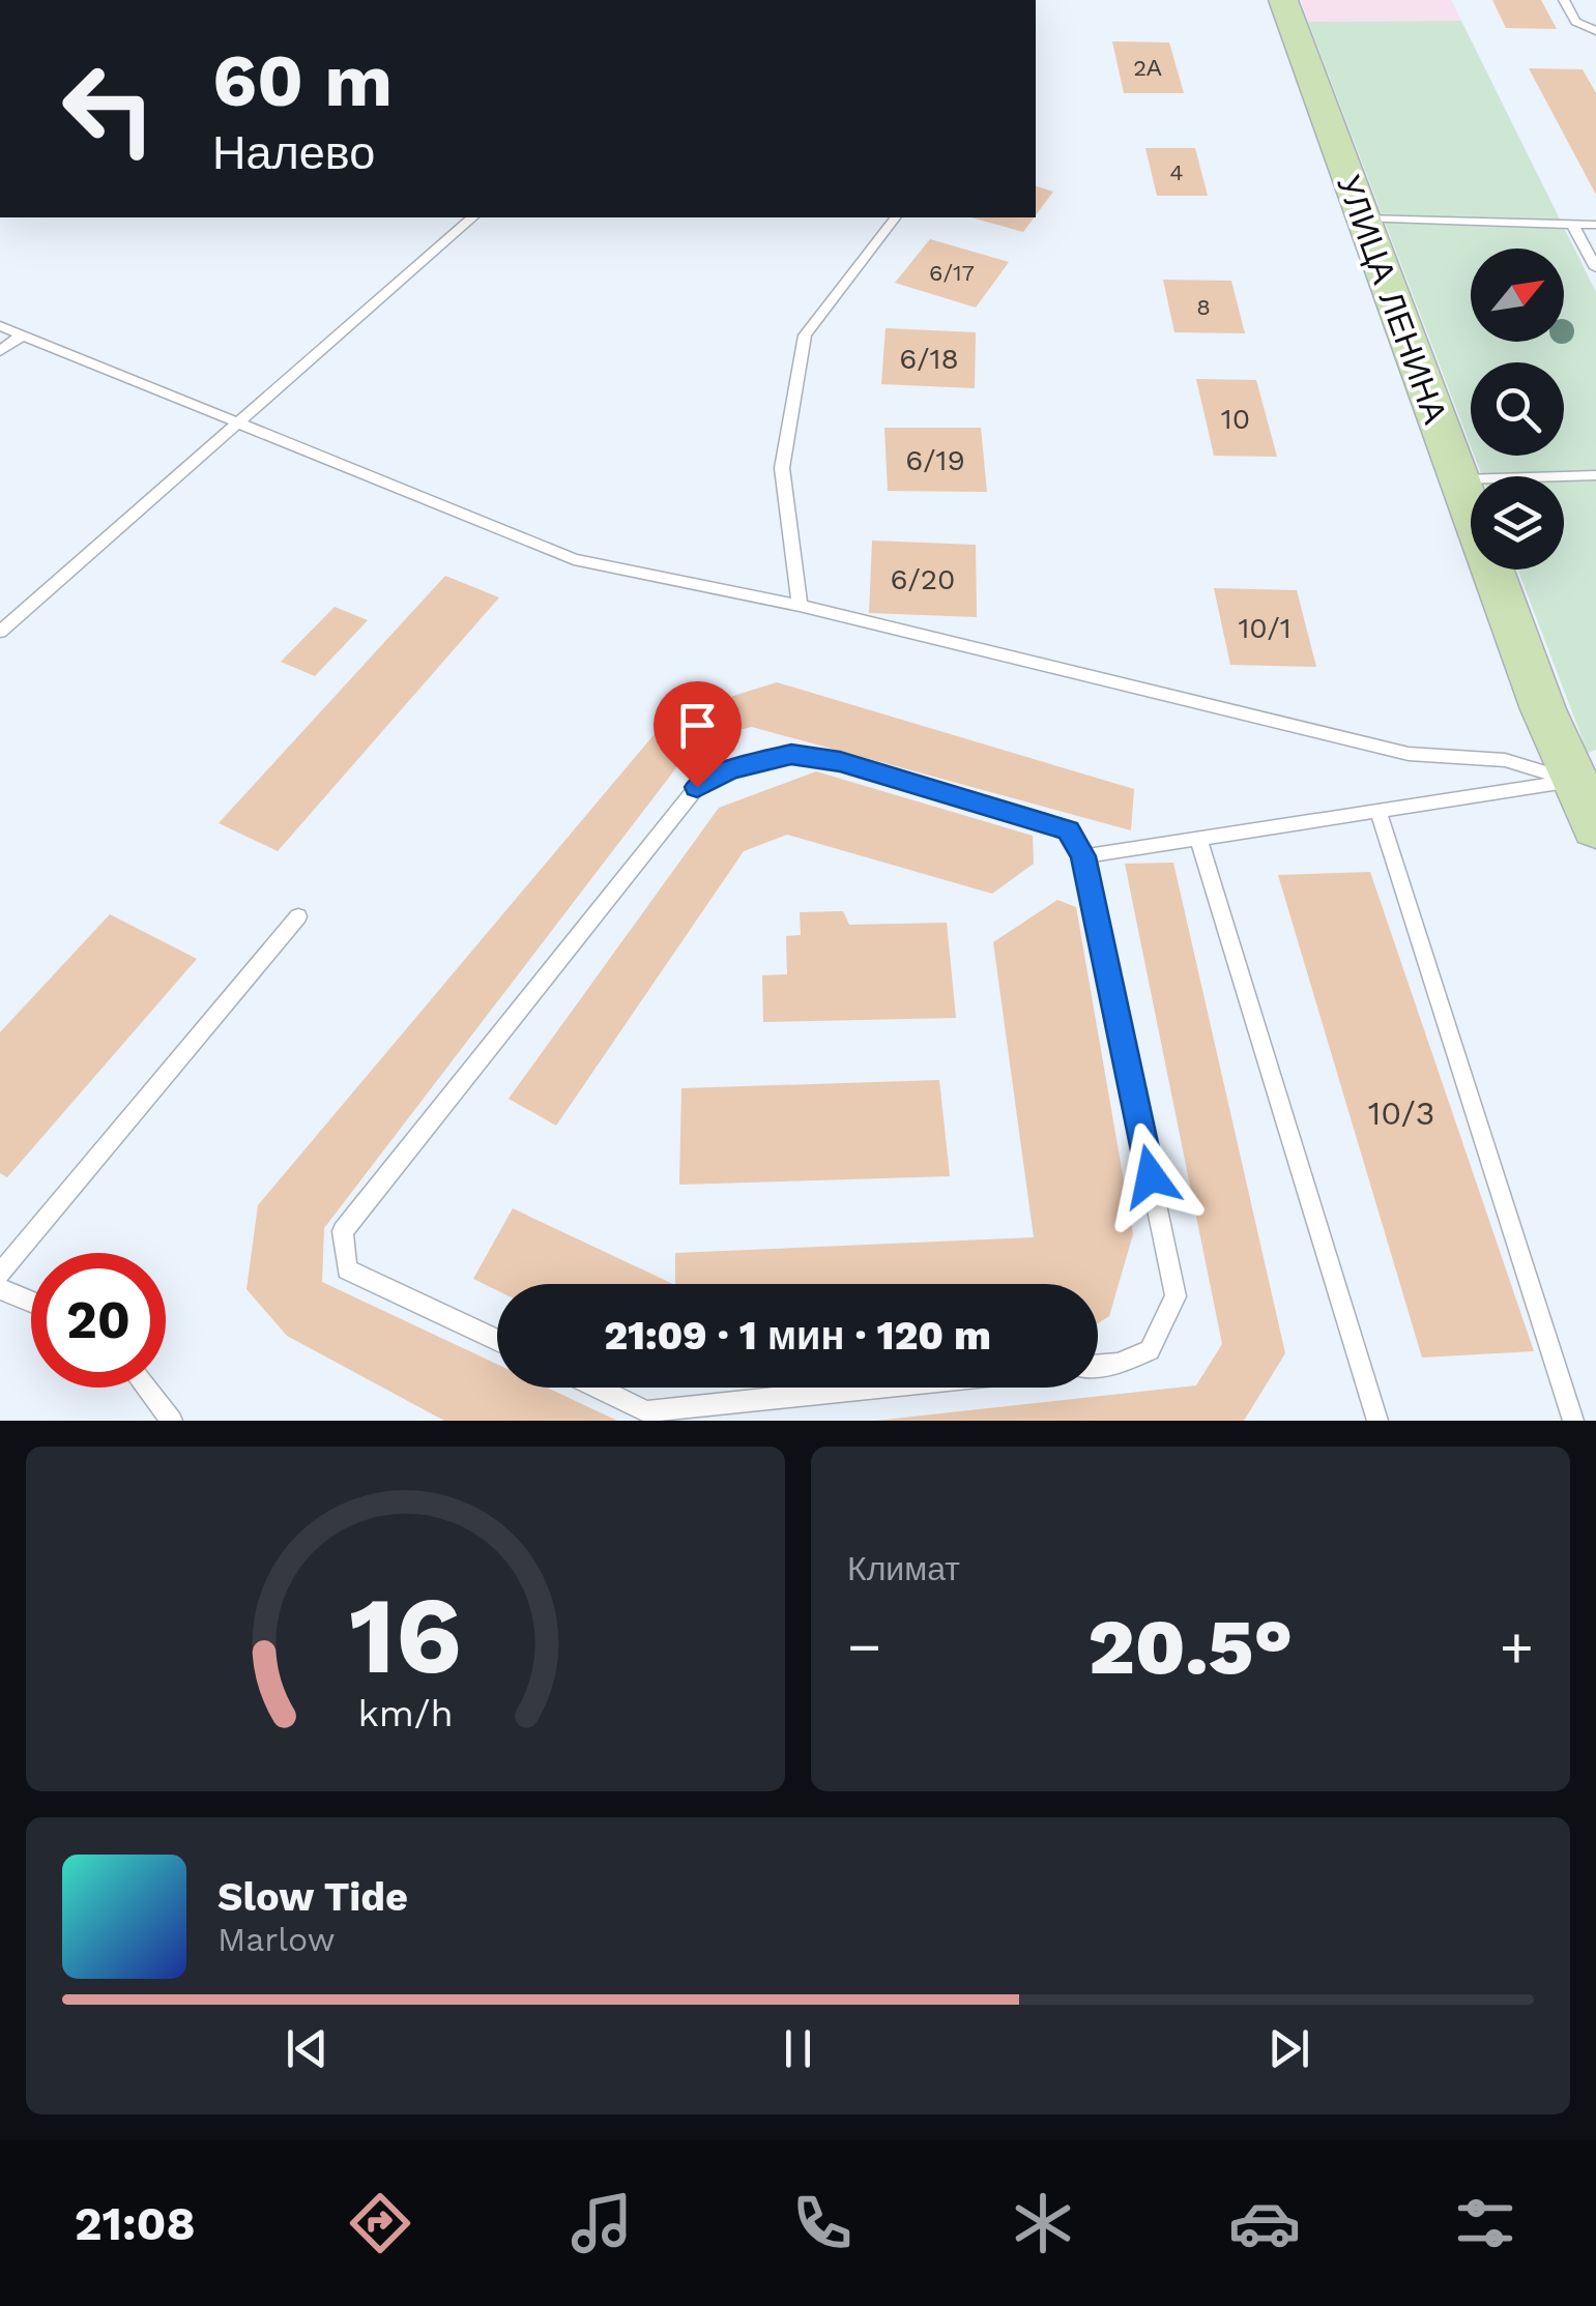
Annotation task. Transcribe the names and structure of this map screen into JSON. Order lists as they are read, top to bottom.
{
  "streets": {
    "street": ["УЛИЦА ЛЕНИНА"]
  },
  "house_numbers": [
    "2А",
    "4",
    "6/17",
    "8",
    "6/18",
    "10",
    "6/19",
    "6/20",
    "10/1",
    "10/3"
  ],
  "north": "top right",
  "page": {
    "turn": ["60 m", "Налево"],
    "limit": "20",
    "trip": "21:09 · 1 мин · 120 m",
    "tile": "Климат",
    "heat": ["−", "20.5°", "+"],
    "song": ["Slow Tide", "Marlow"],
    "tabs": "21:08",
    "gauge": ["16", "km/h"]
  }
}
